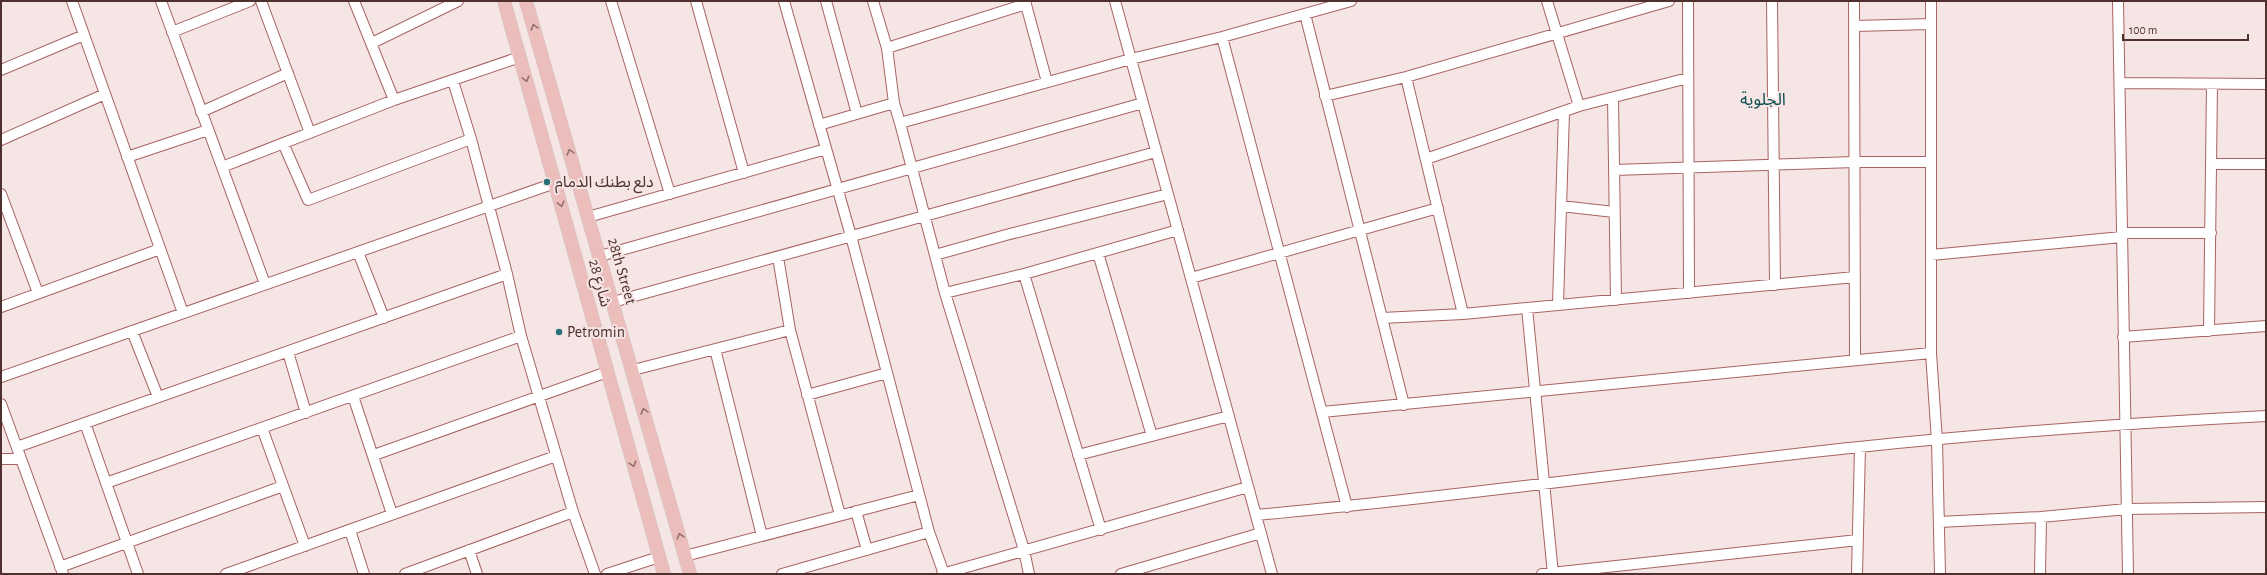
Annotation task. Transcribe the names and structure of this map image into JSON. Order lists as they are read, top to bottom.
{
  "streets": {
    "main road": ["28th Street", "شارع 28"]
  },
  "one_way": ["28th Street", "شارع 28"],
  "districts": ["الجلوية"],
  "places": ["دلع بطنك الدمام", "Petromin"],
  "scale_bar": "100 m"
}
